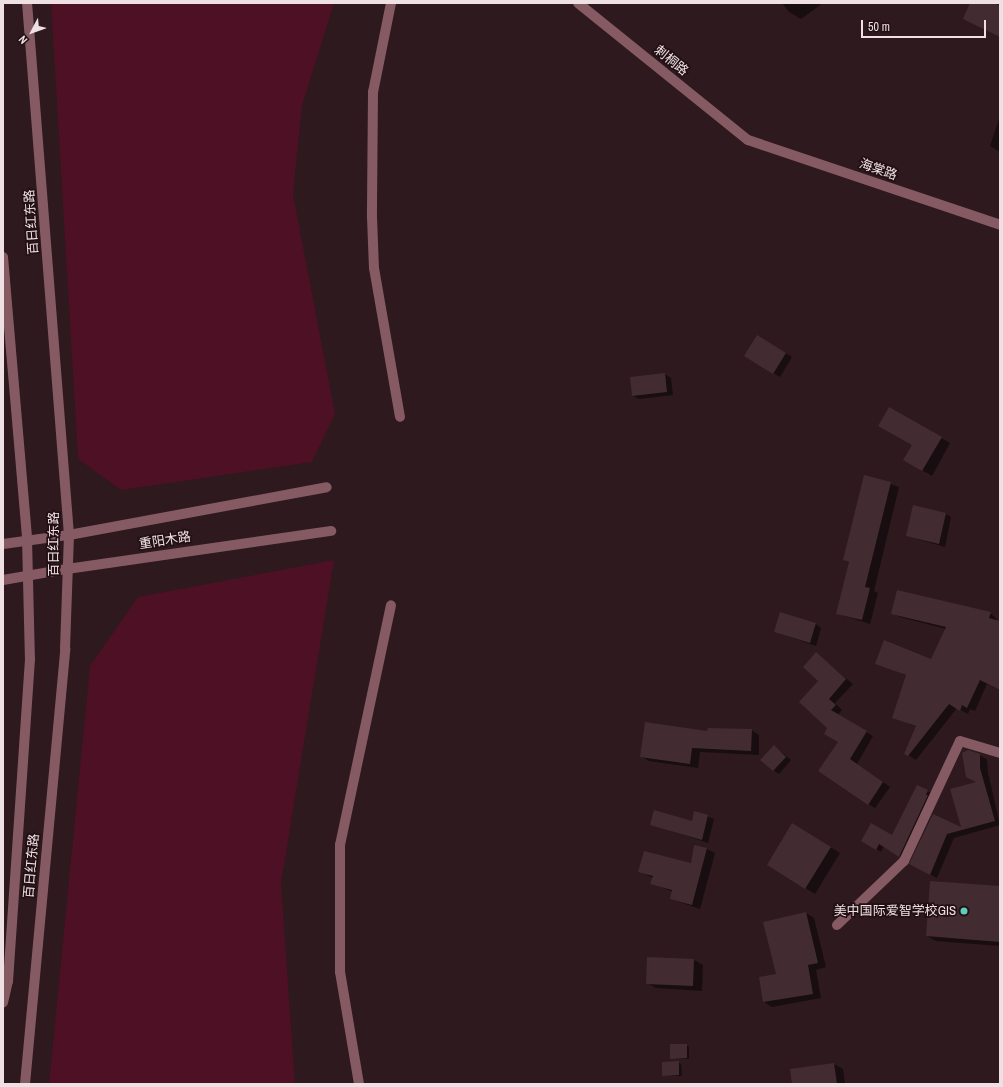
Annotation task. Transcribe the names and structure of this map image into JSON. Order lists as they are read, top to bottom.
{
  "streets": {
    "street": [
      "刺桐路",
      "海棠路",
      "百日红东路",
      "重阳木路"
    ]
  },
  "crossings": [
    ["刺桐路", "海棠路"],
    ["百日红东路", "重阳木路"]
  ],
  "places": ["美中国际爱智学校GIS"],
  "scale_bar": "50 m",
  "north": "bottom left"
}
